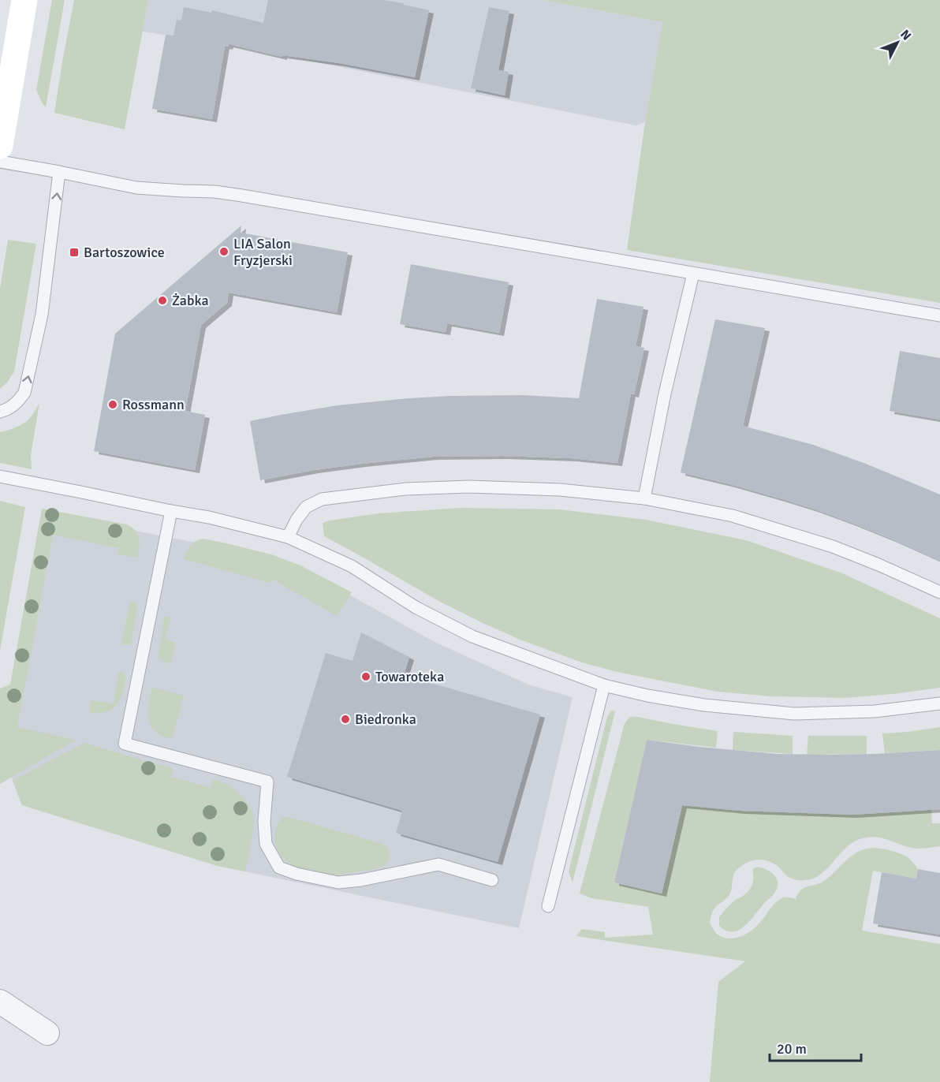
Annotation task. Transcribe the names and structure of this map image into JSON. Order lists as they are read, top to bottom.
{
  "places": {
    "other": [
      "LIA Salon Fryzjerski",
      "Żabka",
      "Rossmann",
      "Towaroteka",
      "Biedronka"
    ],
    "transit": ["Bartoszowice"]
  },
  "scale_bar": "20 m",
  "north": "top right"
}
